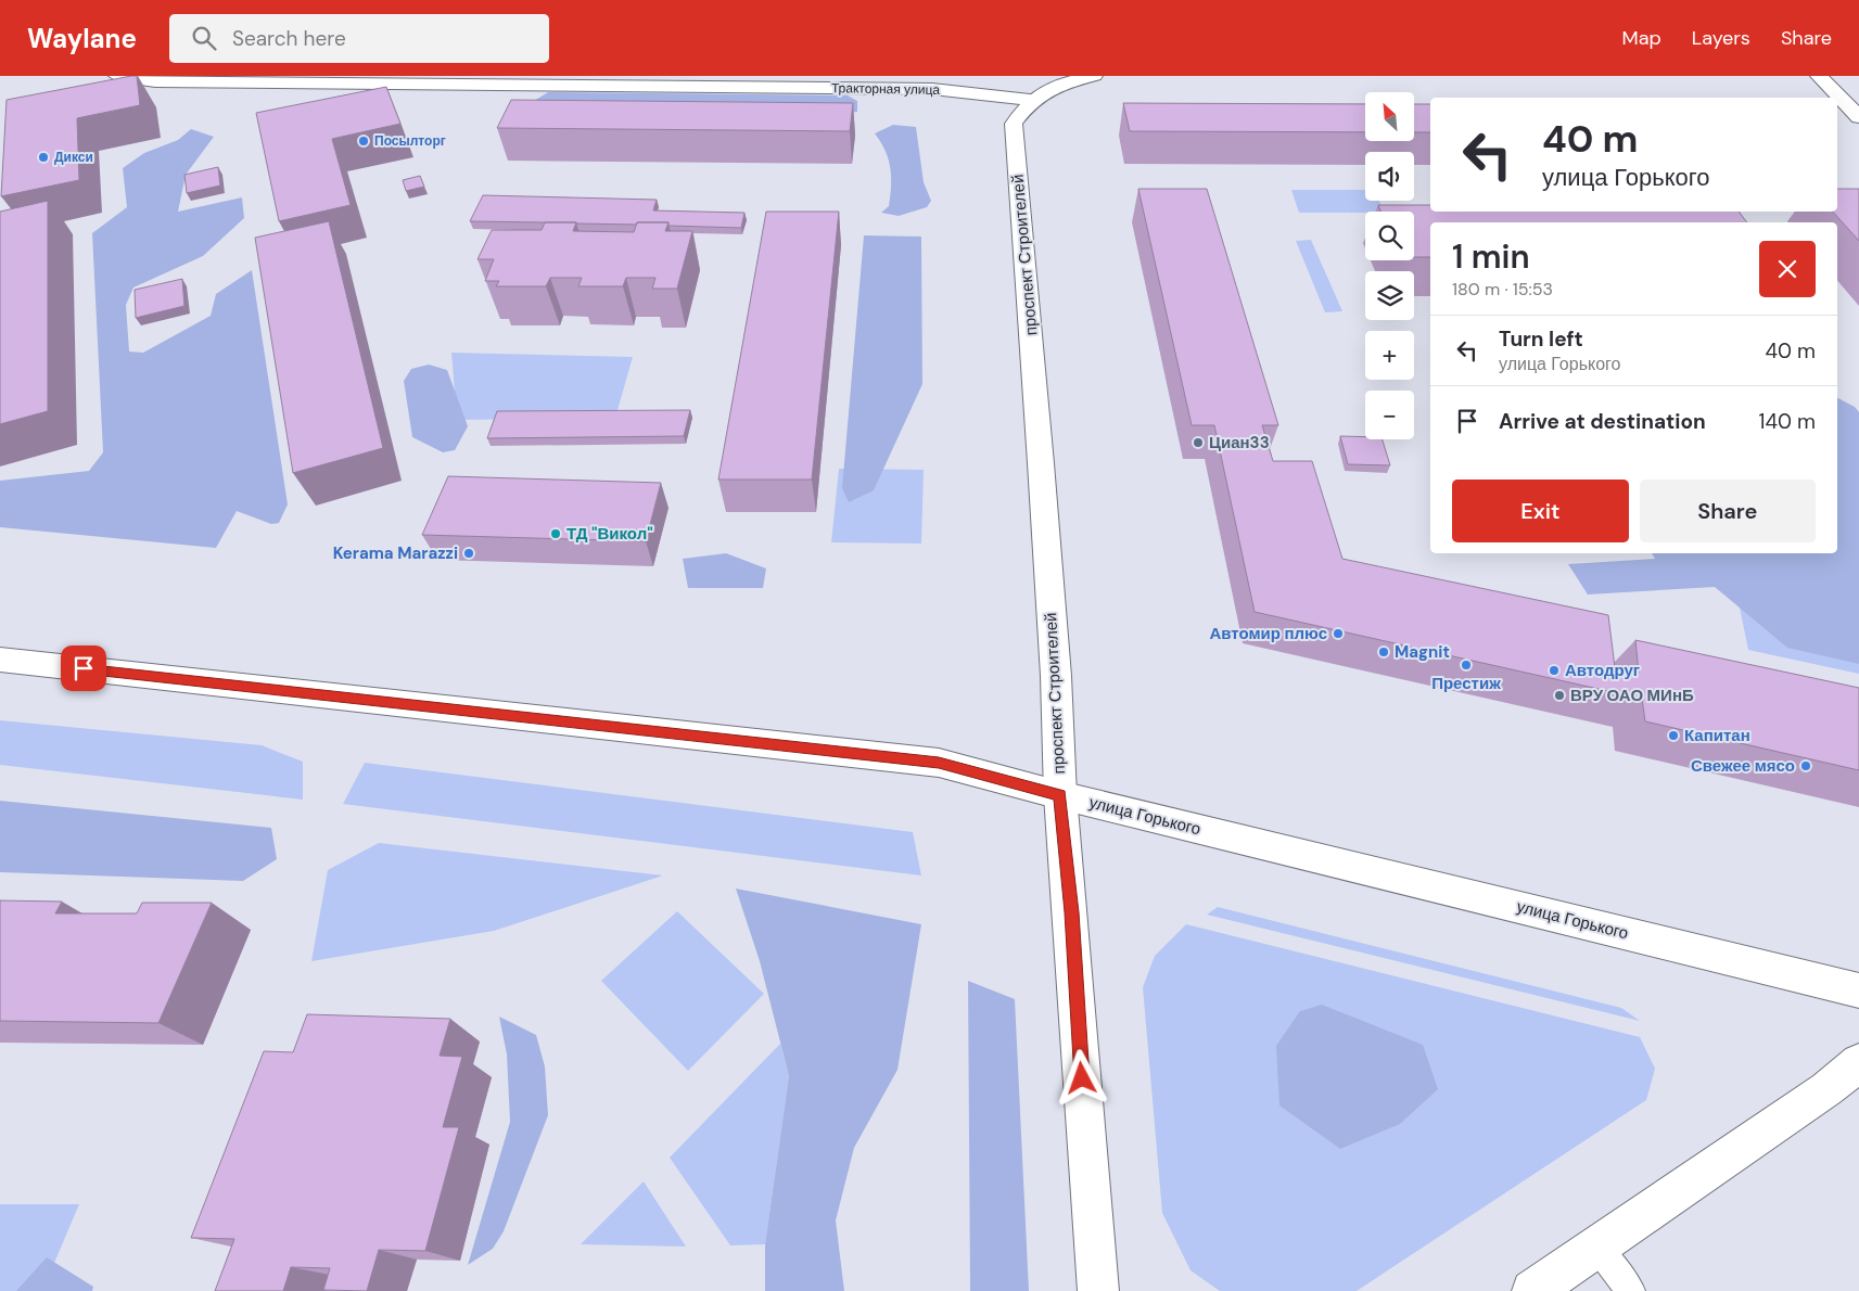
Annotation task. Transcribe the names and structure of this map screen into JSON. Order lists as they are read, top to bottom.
{
  "streets": {
    "main road": ["Тракторная улица", "проспект Строителей", "улица Горького"]
  },
  "crossings": [
    ["Тракторная улица", "проспект Строителей"],
    ["проспект Строителей", "улица Горького"]
  ],
  "places": [
    "Посылторг",
    "Дикси",
    "Циан33",
    "ТД \"Викол\"",
    "Kerama Marazzi",
    "Автомир плюс",
    "Magnit",
    "Престиж",
    "Автодруг",
    "ВРУ ОАО МИнБ",
    "Капитан",
    "Свежее мясо"
  ],
  "north": "top left",
  "page": {
    "header": "Waylane",
    "search": "Search here",
    "nav": ["Map", "Layers", "Share"],
    "map_buttons": ["+", "−"],
    "turn": ["40 m", "улица Горького"],
    "heading": ["1 min", "180 m · 15:53"],
    "list": [
      {
        "name": "Turn left",
        "note": "улица Горького",
        "value": "40 m"
      },
      {
        "name": "Arrive at destination",
        "value": "140 m"
      }
    ],
    "buttons": ["Exit", "Share"]
  }
}
